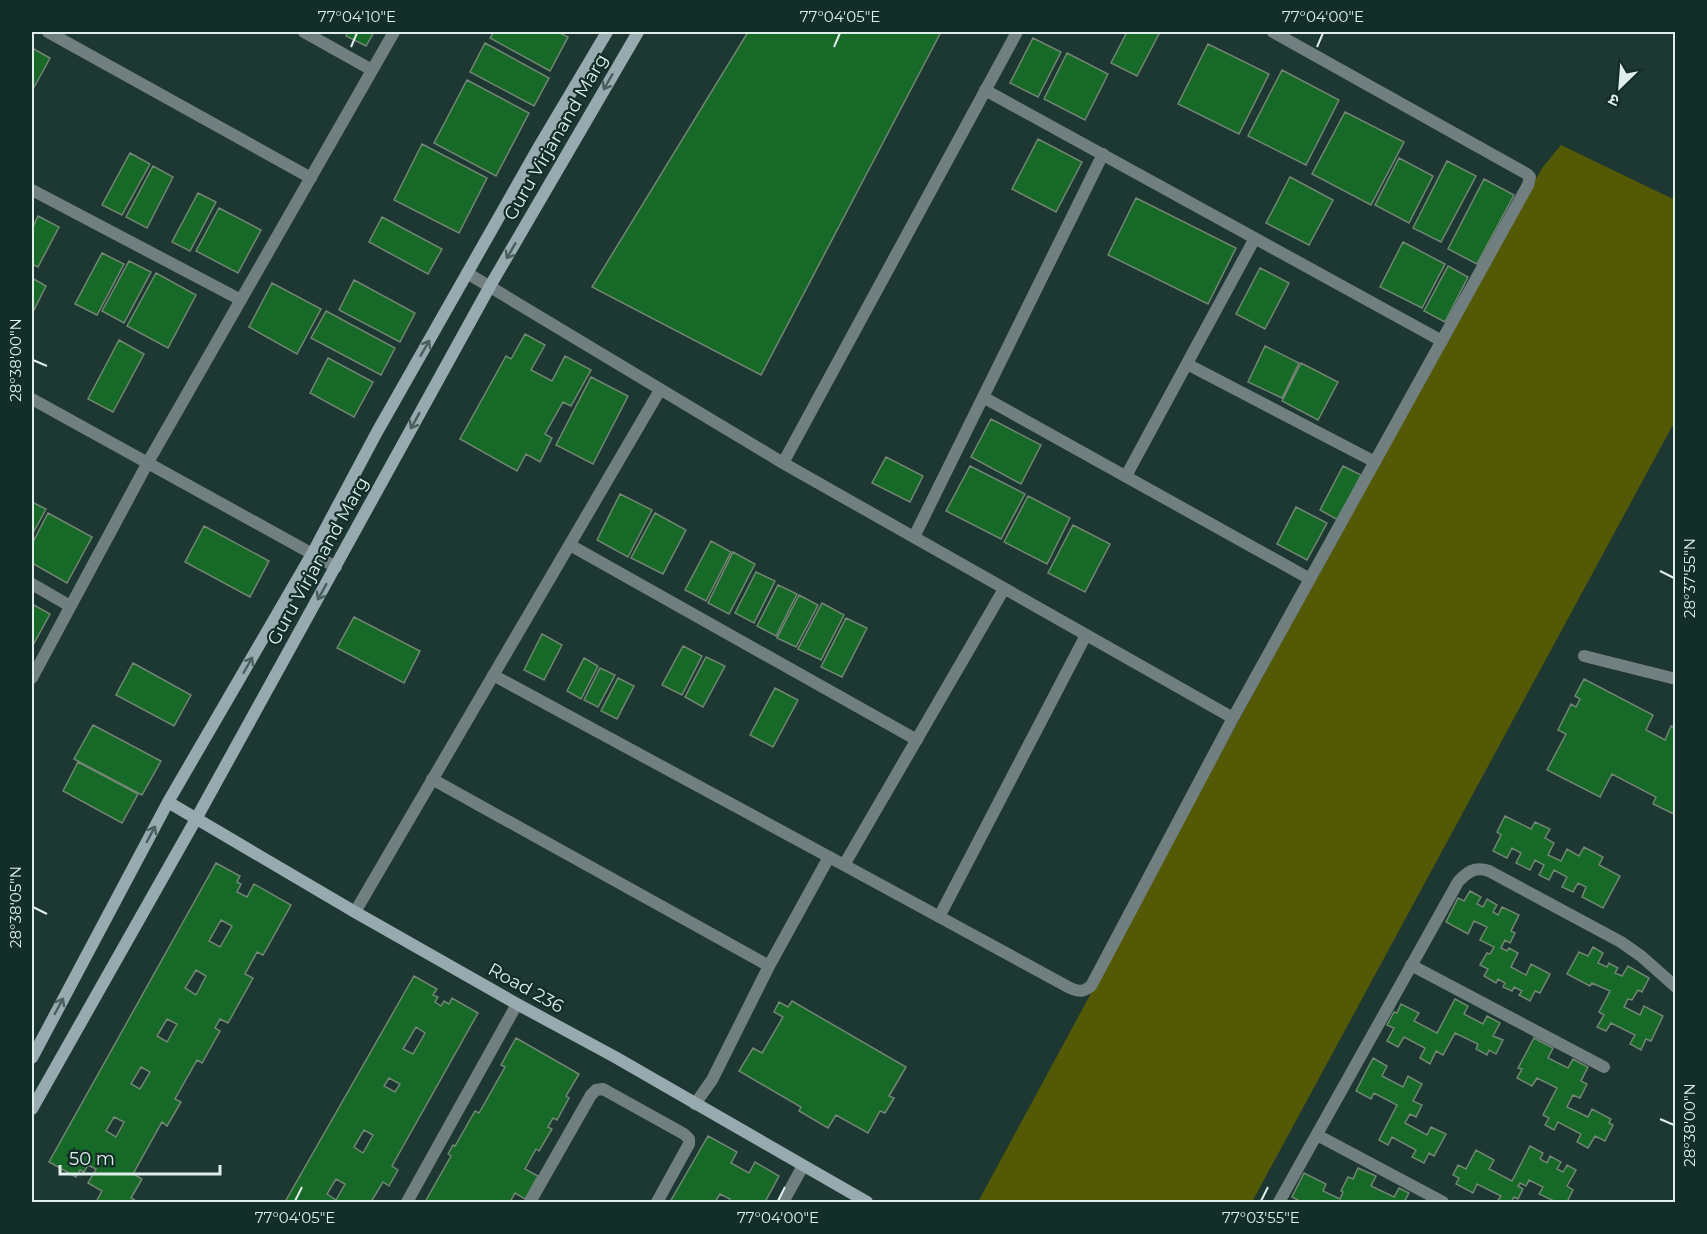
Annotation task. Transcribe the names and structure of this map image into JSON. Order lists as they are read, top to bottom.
{
  "streets": {
    "street": ["Guru Virjanand Marg", "Road 236"]
  },
  "crossings": [
    ["Guru Virjanand Marg", "Road 236"]
  ],
  "scale_bar": "50 m",
  "north": "bottom left",
  "coordinates": [
    "77°04'10\"E",
    "77°04'05\"E",
    "77°04'00\"E",
    "28°38'00\"N",
    "28°37'55\"N",
    "28°38'05\"N",
    "77°03'55\"E"
  ]
}
